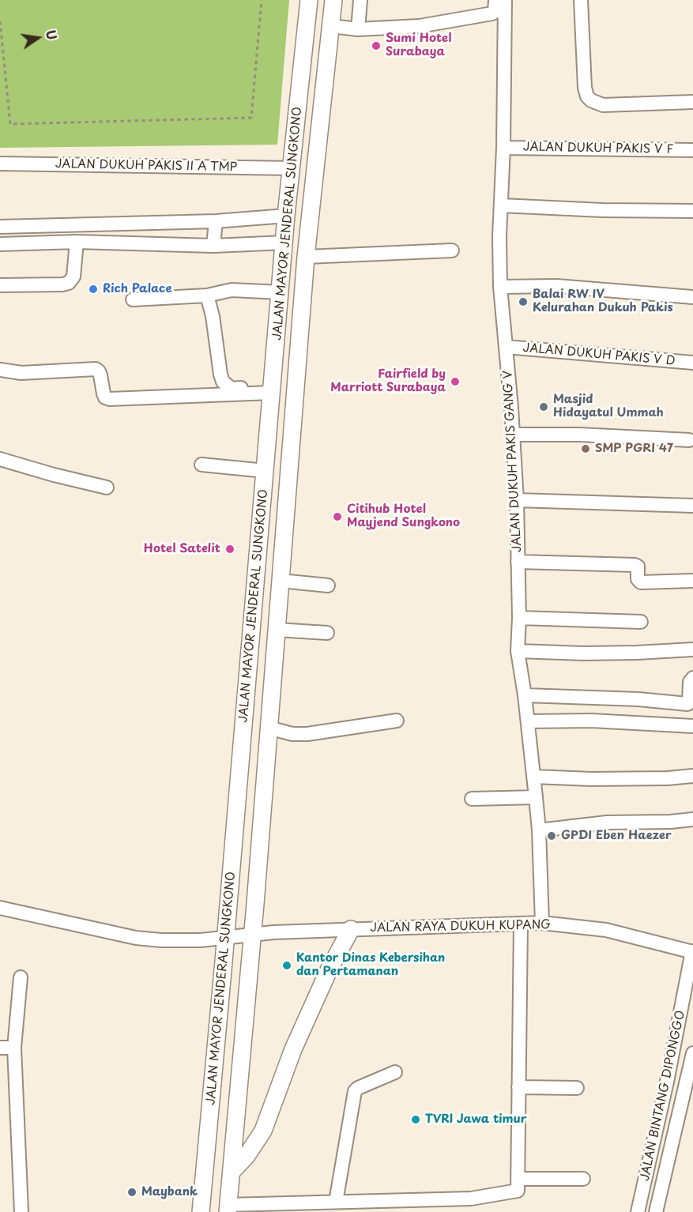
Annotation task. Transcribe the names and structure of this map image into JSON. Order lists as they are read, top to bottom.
{
  "streets": {
    "main road": ["JALAN MAYOR JENDERAL SUNGKONO"],
    "street": [
      "JALAN DUKUH PAKIS V F",
      "JALAN DUKUH PAKIS II A TMP",
      "JALAN DUKUH PAKIS V D",
      "JALAN DUKUH PAKIS GANG V",
      "JALAN RAYA DUKUH KUPANG",
      "JALAN BINTANG DIPONGGO"
    ]
  },
  "crossings": [
    ["JALAN DUKUH PAKIS V F", "JALAN DUKUH PAKIS GANG V"],
    ["JALAN DUKUH PAKIS II A TMP", "JALAN MAYOR JENDERAL SUNGKONO"],
    ["JALAN MAYOR JENDERAL SUNGKONO", "JALAN RAYA DUKUH KUPANG"],
    ["JALAN DUKUH PAKIS V D", "JALAN DUKUH PAKIS GANG V"],
    ["JALAN DUKUH PAKIS GANG V", "JALAN RAYA DUKUH KUPANG"],
    ["JALAN RAYA DUKUH KUPANG", "JALAN BINTANG DIPONGGO"]
  ],
  "places": [
    "Sumi Hotel Surabaya",
    "Rich Palace",
    "Balai RW IV Kelurahan Dukuh Pakis",
    "Fairfield by Marriott Surabaya",
    "Masjid Hidayatul Ummah",
    "SMP PGRI 47",
    "Citihub Hotel Mayjend Sungkono",
    "Hotel Satelit",
    "GPDI Eben Haezer",
    "Kantor Dinas Kebersihan dan Pertamanan",
    "TVRI Jawa timur",
    "Maybank"
  ],
  "north": "right"
}
